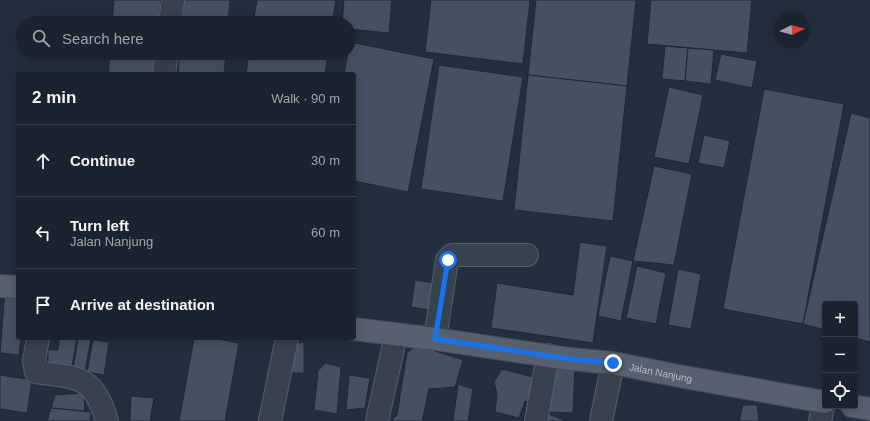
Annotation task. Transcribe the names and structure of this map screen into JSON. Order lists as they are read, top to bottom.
{
  "streets": {
    "main road": ["Jalan Nanjung"]
  },
  "north": "right",
  "page": {
    "search": "Search here",
    "heading": ["2 min", "Walk · 90 m"],
    "list": [
      ["Continue", "30 m"],
      ["Turn left", "Jalan Nanjung", "60 m"],
      "Arrive at destination"
    ],
    "map_buttons": ["+", "−"]
  }
}
